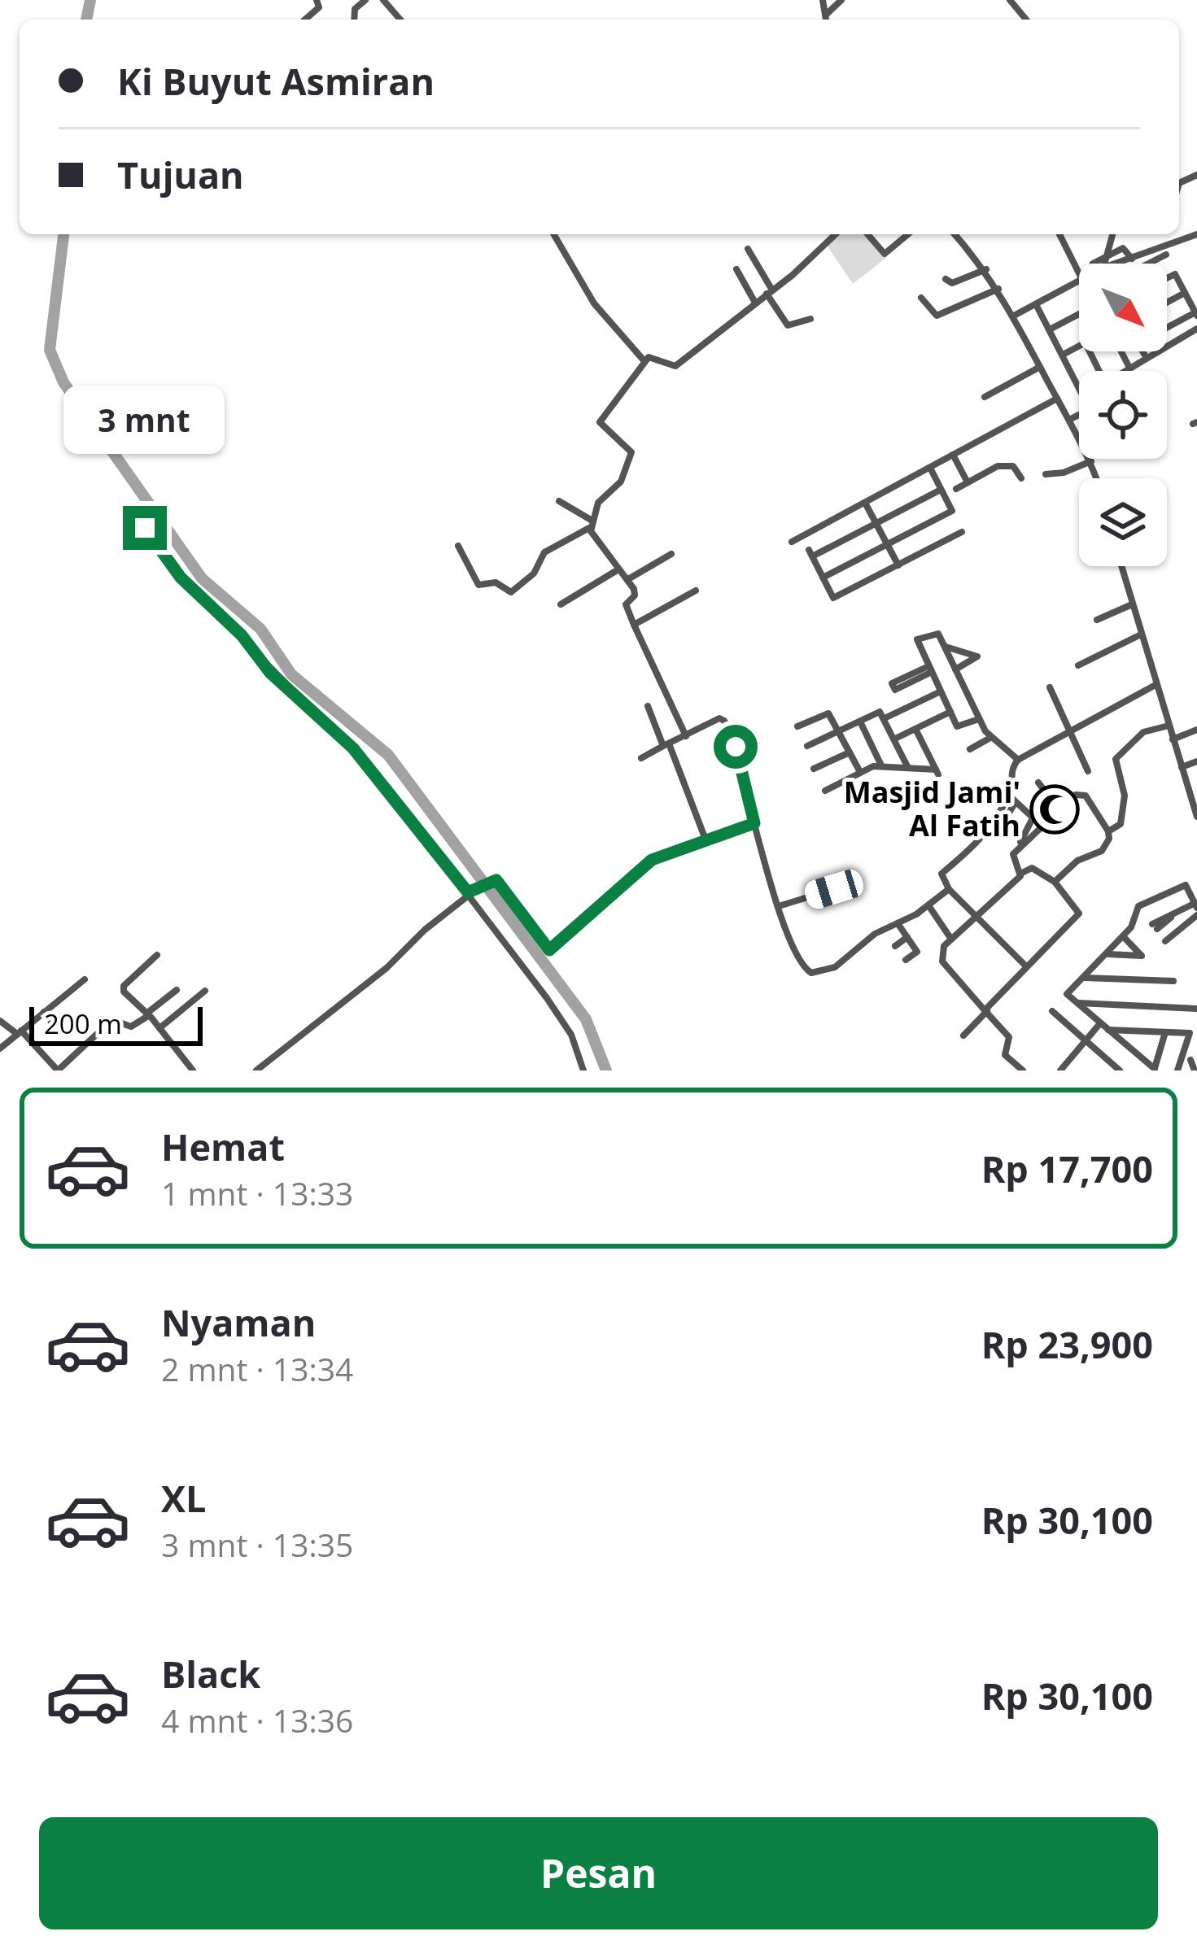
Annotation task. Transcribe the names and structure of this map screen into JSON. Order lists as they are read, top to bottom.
{
  "places": {
    "mosque": ["Masjid Jami' Al Fatih"]
  },
  "scale_bar": "200 m",
  "north": "bottom right",
  "page": {
    "banner": ["Ki Buyut Asmiran", "Tujuan"],
    "bubble": "3 mnt",
    "scale": "200 m",
    "list": [
      {
        "name": "Hemat",
        "note": "1 mnt · 13:33",
        "value": "Rp 17,700"
      },
      {
        "name": "Nyaman",
        "note": "2 mnt · 13:34",
        "value": "Rp 23,900"
      },
      {
        "name": "XL",
        "note": "3 mnt · 13:35",
        "value": "Rp 30,100"
      },
      {
        "name": "Black",
        "note": "4 mnt · 13:36",
        "value": "Rp 30,100"
      }
    ],
    "buttons": "Pesan"
  }
}
